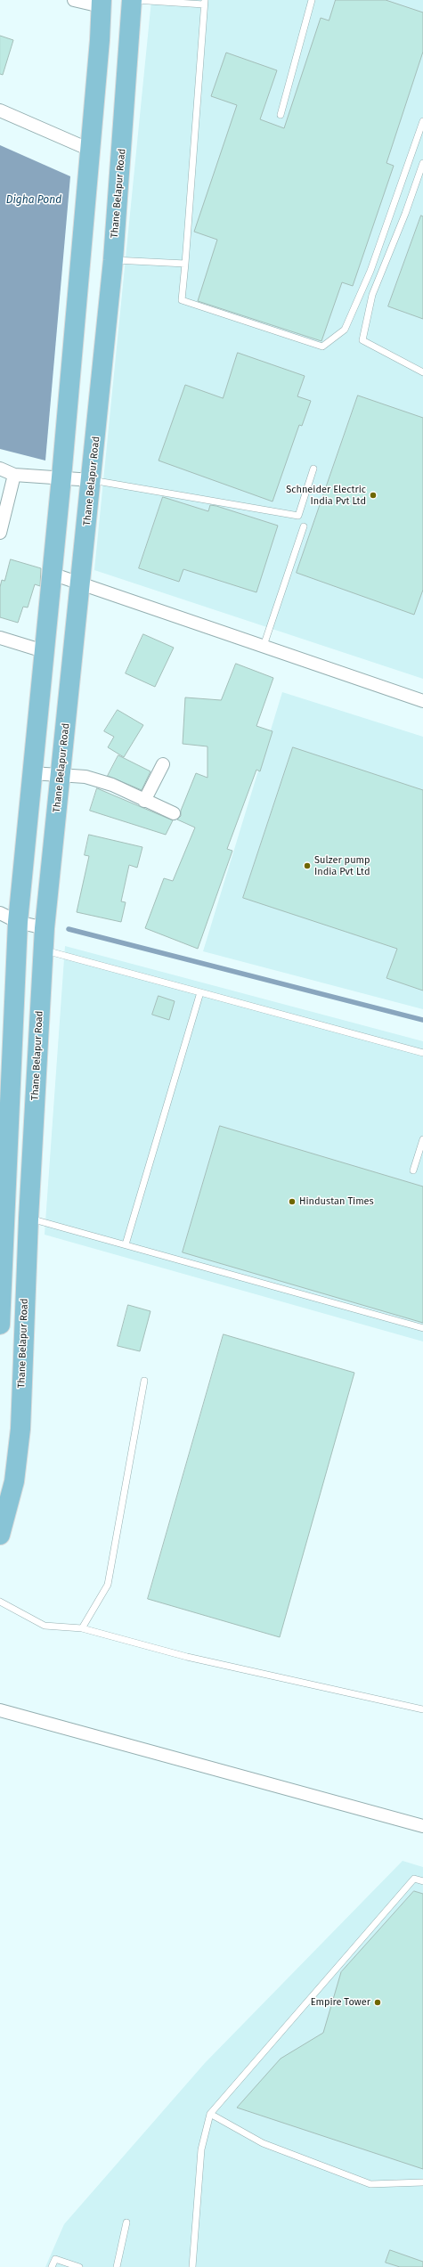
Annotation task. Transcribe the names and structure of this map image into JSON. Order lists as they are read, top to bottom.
{
  "streets": {
    "main road": ["Thane Belapur Road"]
  },
  "water": ["Digha Pond"],
  "places": [
    "Schneider Electric India Pvt Ltd",
    "Sulzer pump India Pvt Ltd",
    "Hindustan Times",
    "Empire Tower"
  ]
}
